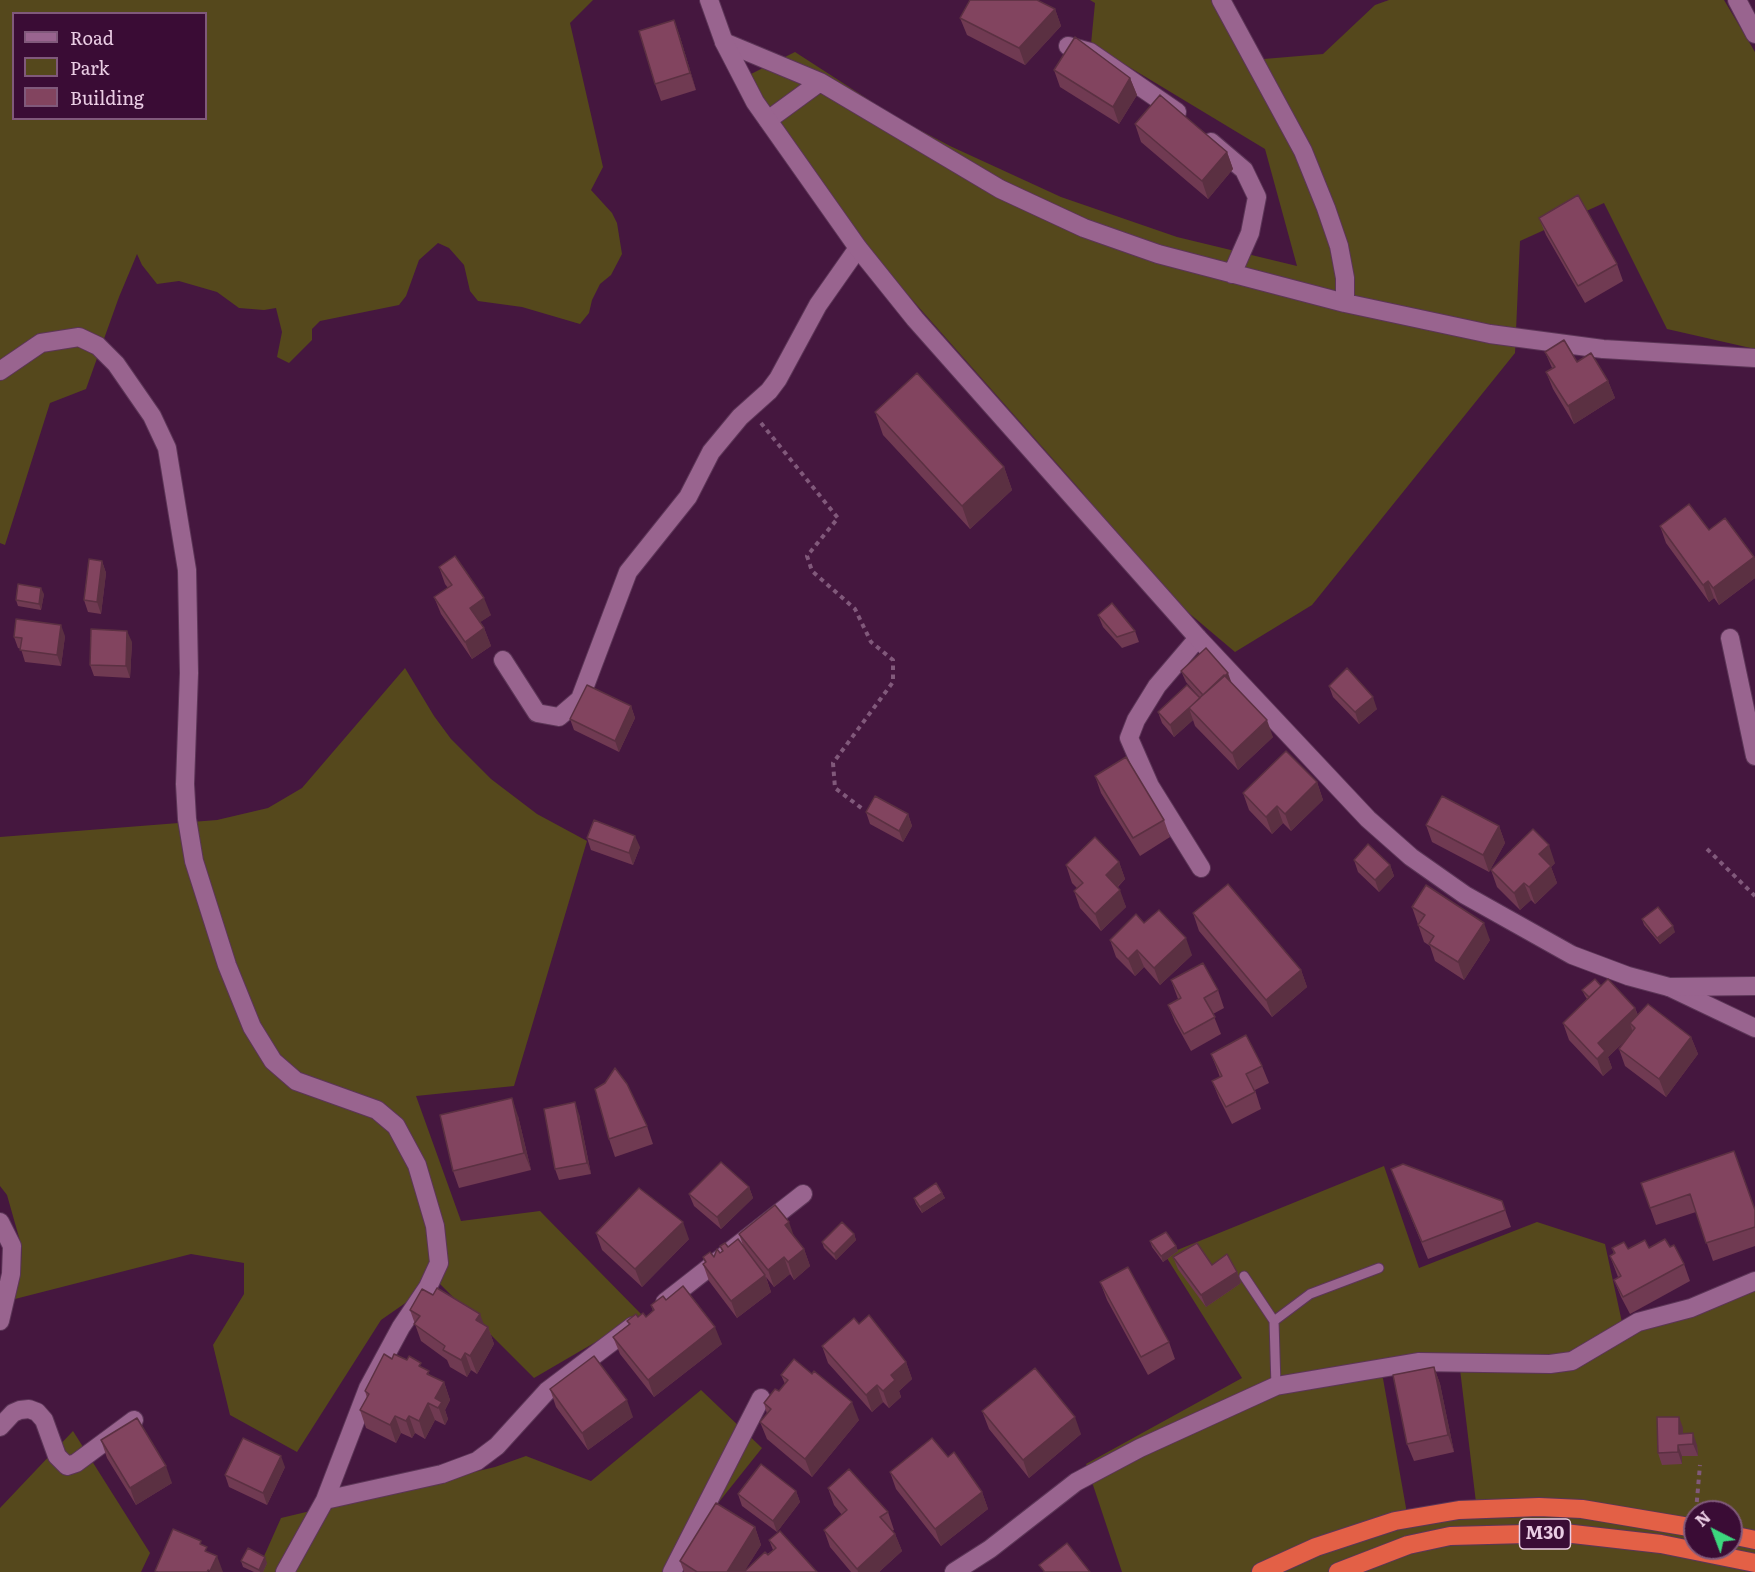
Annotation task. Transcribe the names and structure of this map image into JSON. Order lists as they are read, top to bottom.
{
  "streets": {
    "highway": ["M30"]
  },
  "legend": ["Road", "Park", "Building"],
  "north": "top left"
}
